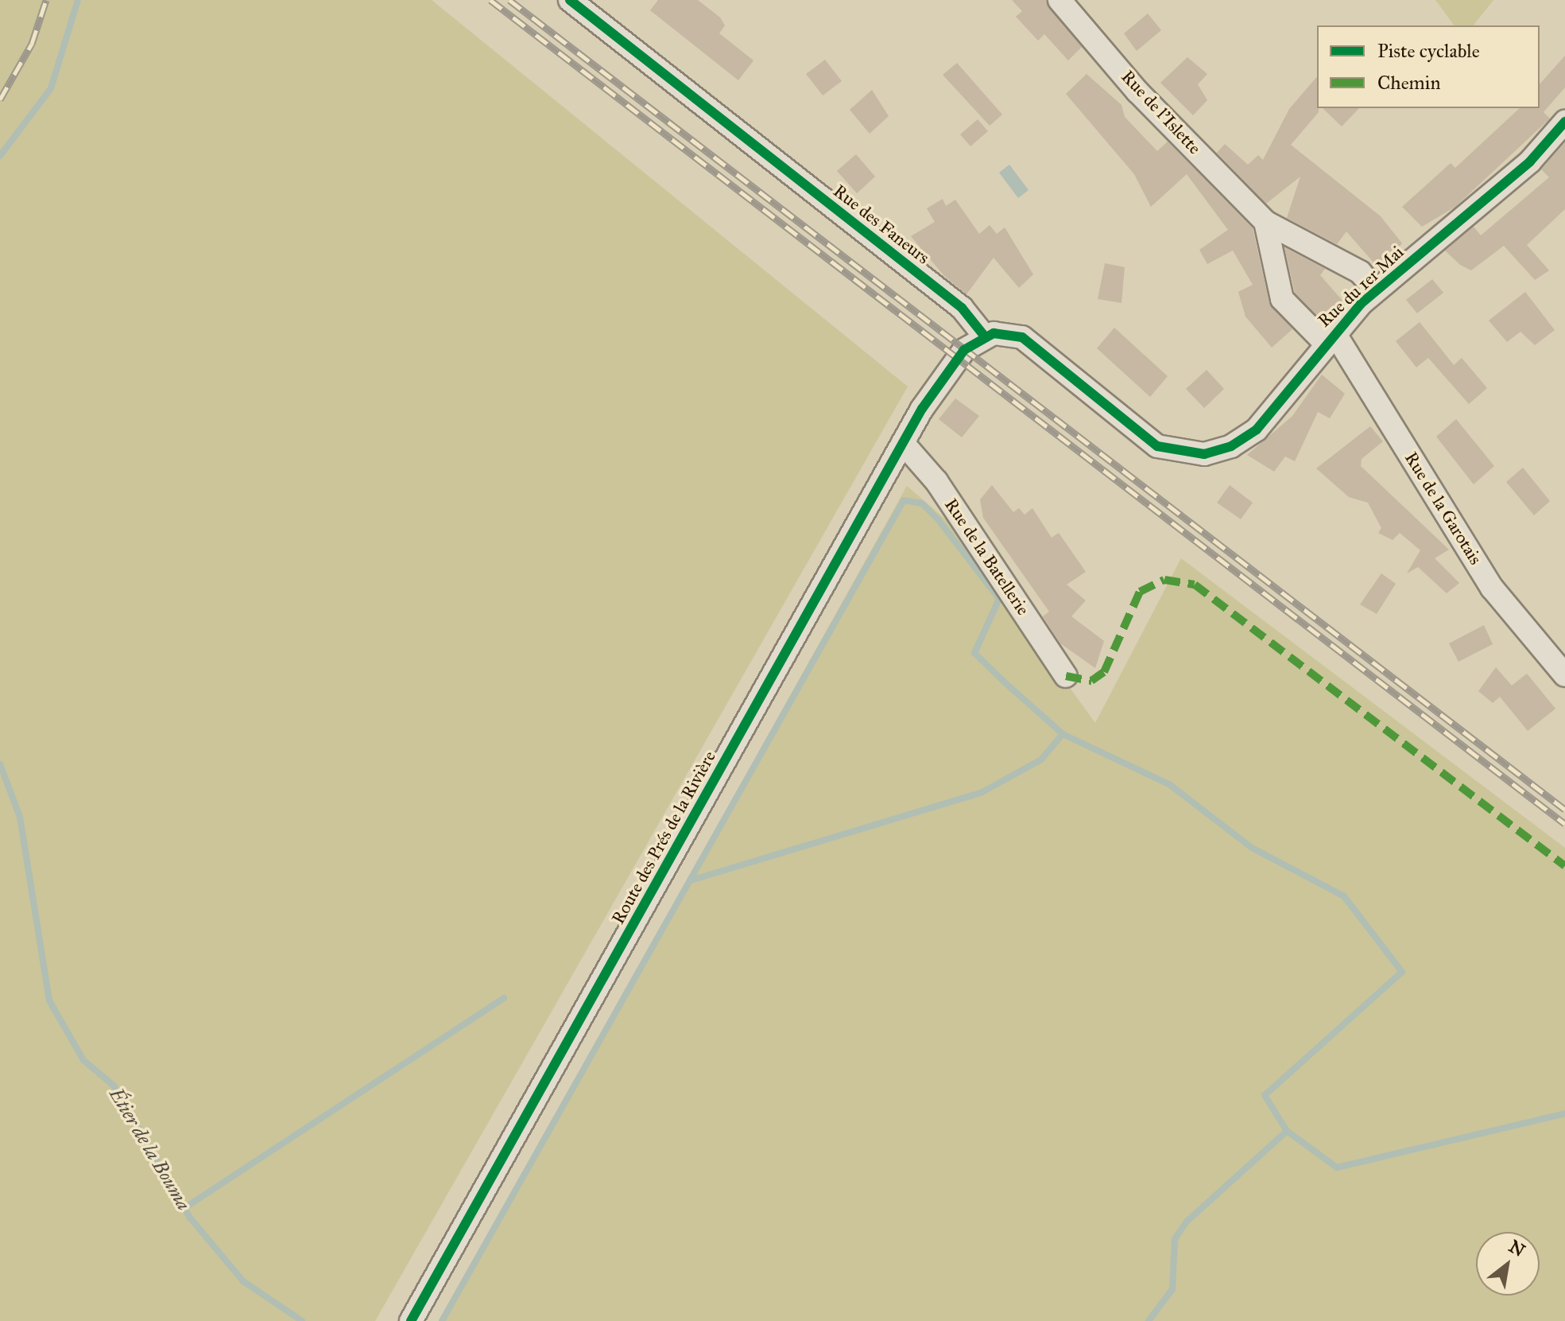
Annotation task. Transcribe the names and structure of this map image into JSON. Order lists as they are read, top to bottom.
{
  "streets": {
    "street": [
      "Rue de l'Islette",
      "Rue des Faneurs",
      "Rue du 1er Mai",
      "Rue de la Garotais",
      "Rue de la Batellerie",
      "Route des Prés de la Rivière"
    ]
  },
  "crossings": [
    ["Rue de l'Islette", "Rue du 1er Mai"],
    ["Rue des Faneurs", "Rue du 1er Mai"],
    ["Rue des Faneurs", "Route des Prés de la Rivière"],
    ["Rue du 1er Mai", "Rue de la Garotais"],
    ["Rue du 1er Mai", "Route des Prés de la Rivière"],
    ["Rue de la Batellerie", "Route des Prés de la Rivière"]
  ],
  "water": ["Étier de la Bouma"],
  "legend": ["Piste cyclable", "Chemin"],
  "north": "top right"
}
